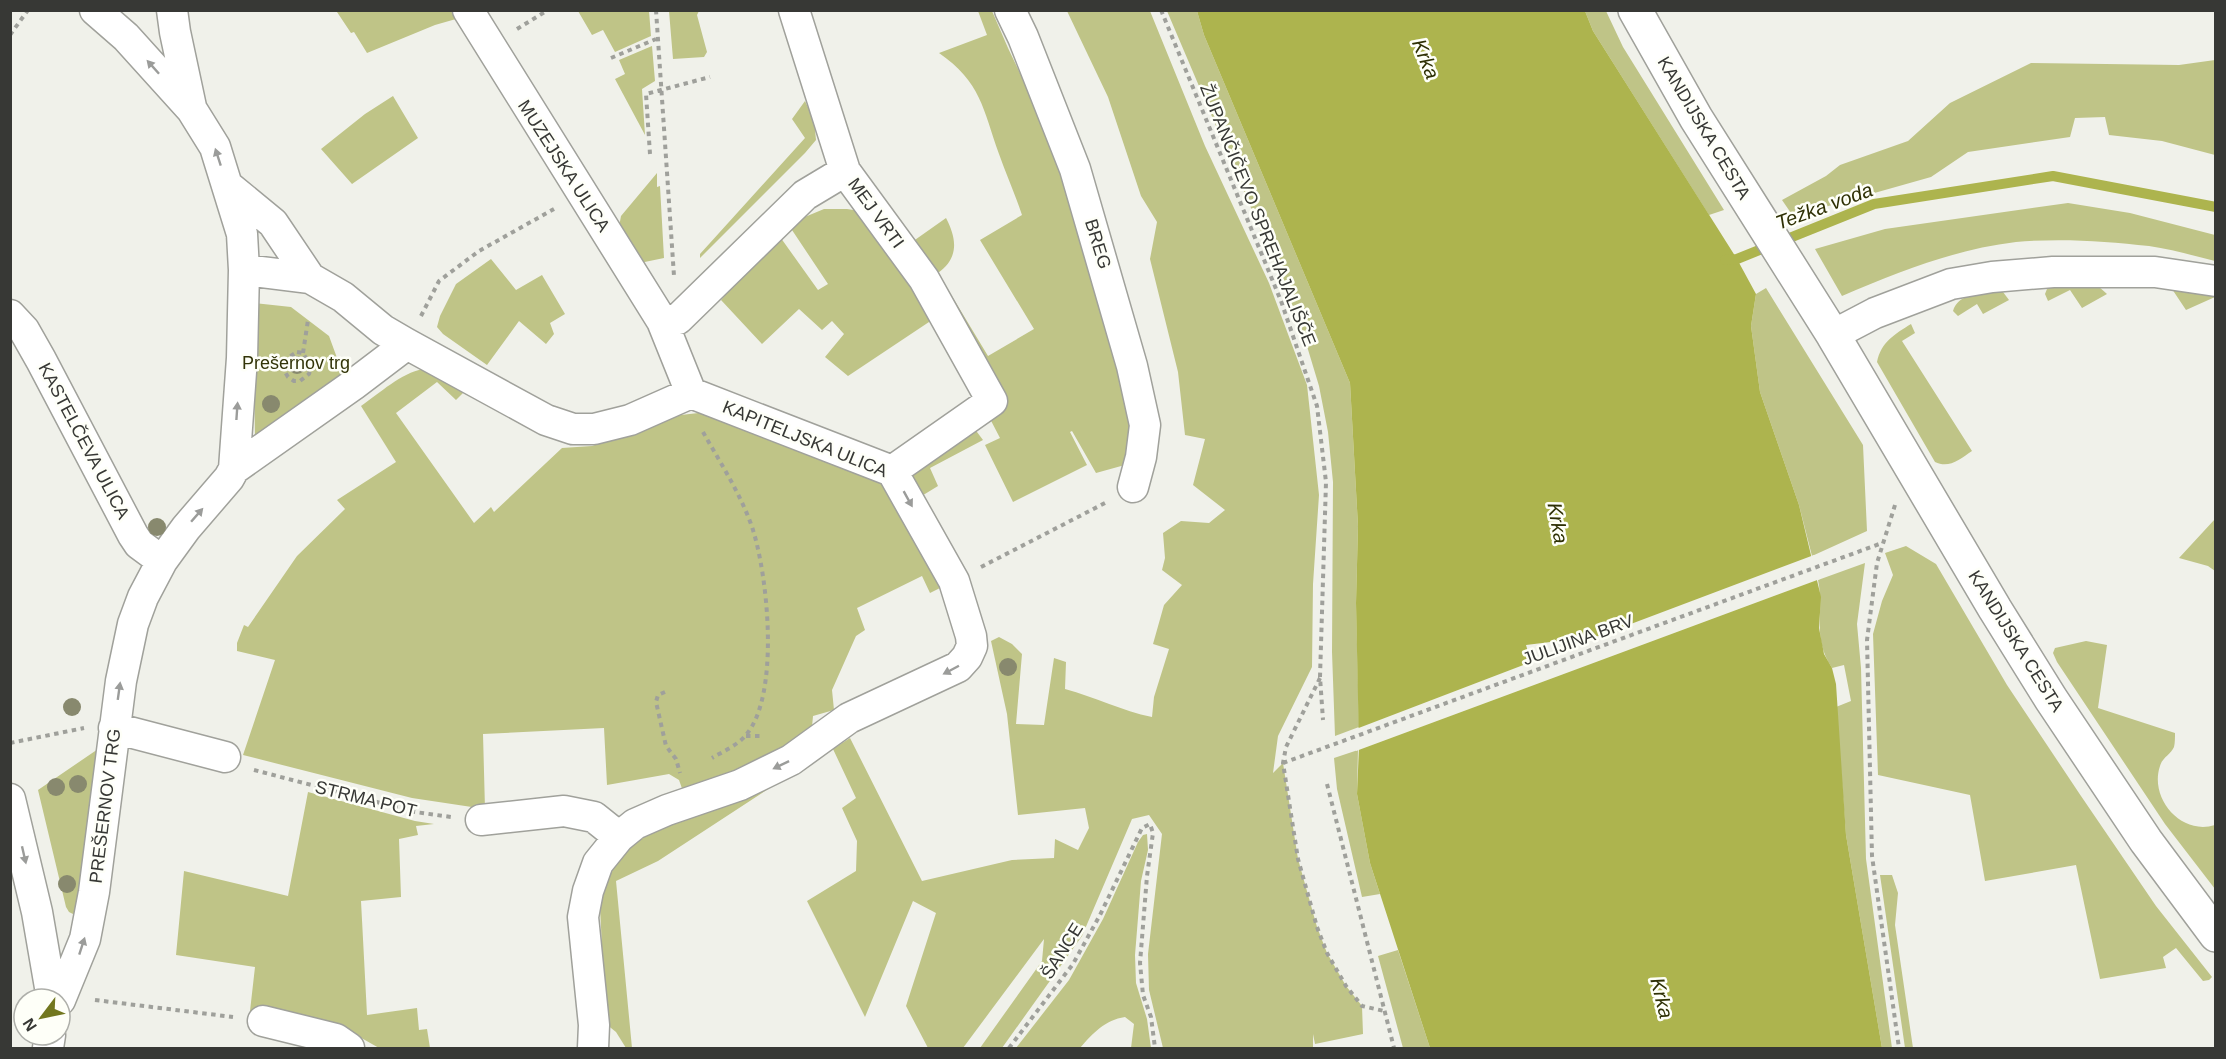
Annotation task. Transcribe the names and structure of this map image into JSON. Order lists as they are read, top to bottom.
{
  "streets": {
    "main road": ["KANDIJSKA CESTA"],
    "street": [
      "MUZEJSKA ULICA",
      "MEJ VRTI",
      "BREG",
      "KAPITELJSKA ULICA",
      "KASTELČEVA ULICA",
      "PREŠERNOV TRG"
    ],
    "path": [
      "ŽUPANČIČEVO SPREHAJALIŠČE",
      "JULIJINA BRV",
      "STRMA POT",
      "ŠANCE"
    ]
  },
  "crossings": [
    ["MUZEJSKA ULICA", "KAPITELJSKA ULICA"],
    ["MEJ VRTI", "KAPITELJSKA ULICA"],
    ["KASTELČEVA ULICA", "PREŠERNOV TRG"]
  ],
  "one_way": ["PREŠERNOV TRG"],
  "water": ["Krka", "Težka voda"],
  "parks": ["Prešernov trg"],
  "north": "bottom left"
}
